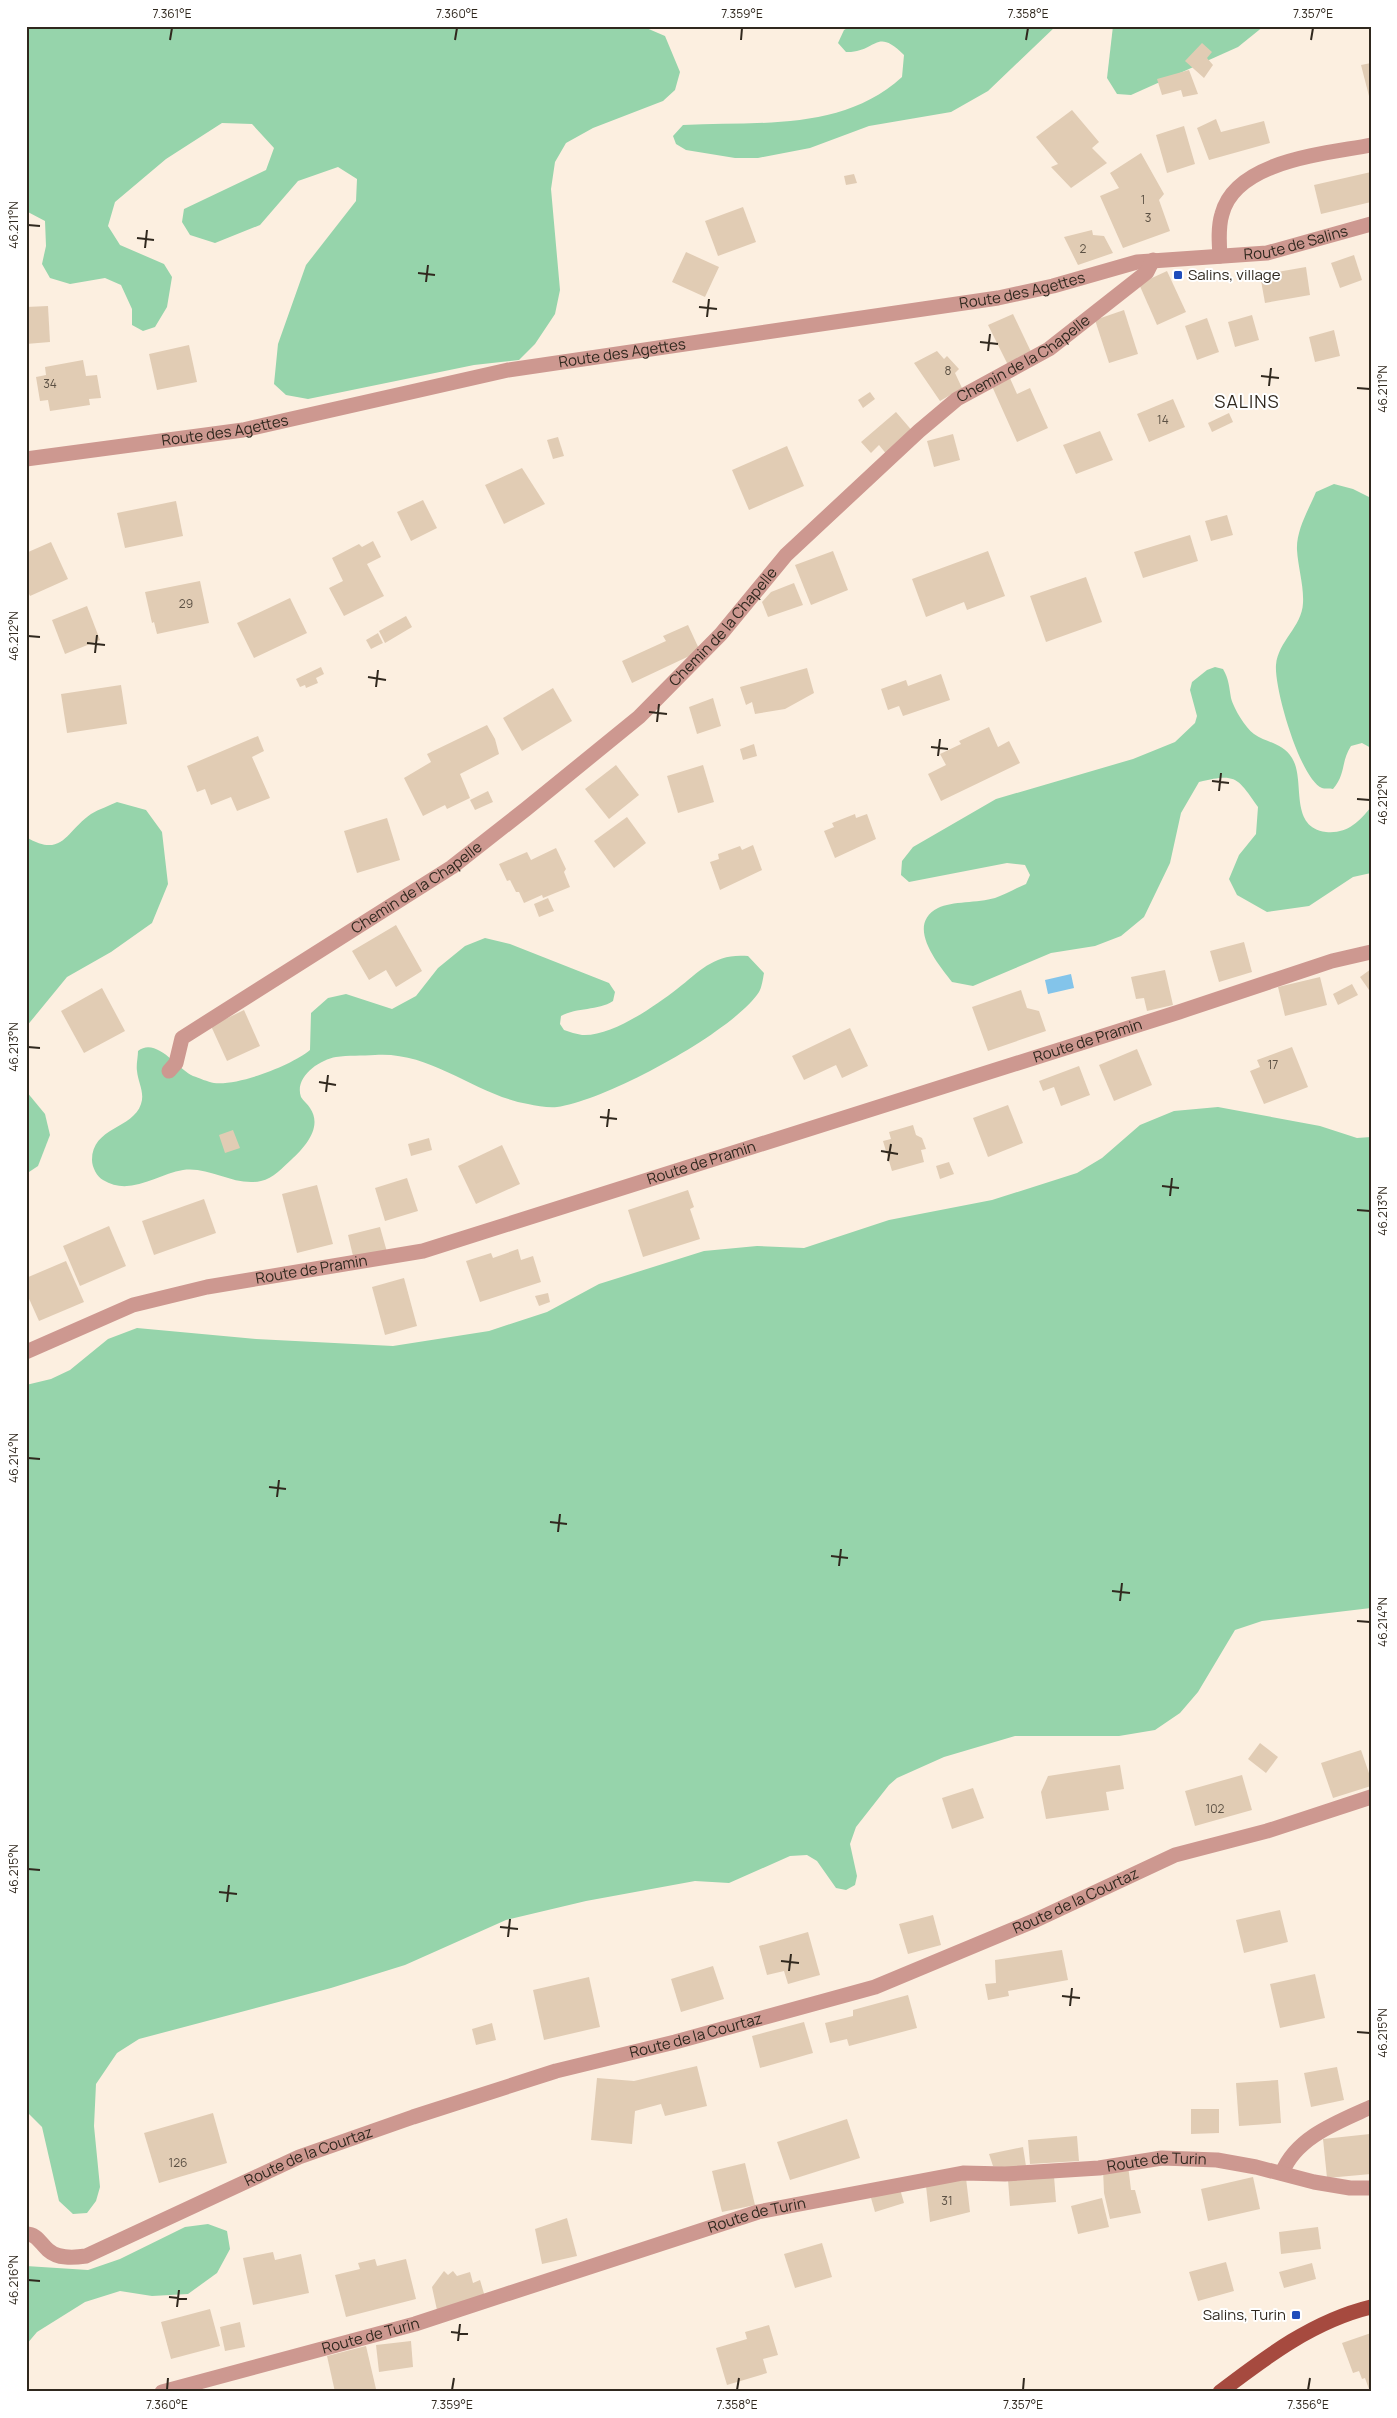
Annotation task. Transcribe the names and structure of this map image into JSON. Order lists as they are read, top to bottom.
{
  "streets": {
    "street": [
      "Route de Salins",
      "Route des Agettes",
      "Chemin de la Chapelle",
      "Route de Pramin",
      "Route de la Courtaz",
      "Route de Turin"
    ]
  },
  "crossings": [
    ["Route de Salins", "Route des Agettes"],
    ["Route des Agettes", "Chemin de la Chapelle"]
  ],
  "districts": ["SALINS"],
  "places": {
    "transit": ["Salins, village", "Salins, Turin"]
  },
  "house_numbers": [
    "1",
    "3",
    "2",
    "8",
    "34",
    "14",
    "29",
    "17",
    "102",
    "126",
    "31"
  ],
  "coordinates": [
    "7.361°E",
    "7.360°E",
    "7.359°E",
    "7.358°E",
    "7.357°E",
    "46.211°N",
    "46.212°N",
    "46.213°N",
    "46.214°N",
    "46.215°N",
    "46.216°N",
    "7.356°E"
  ]
}
